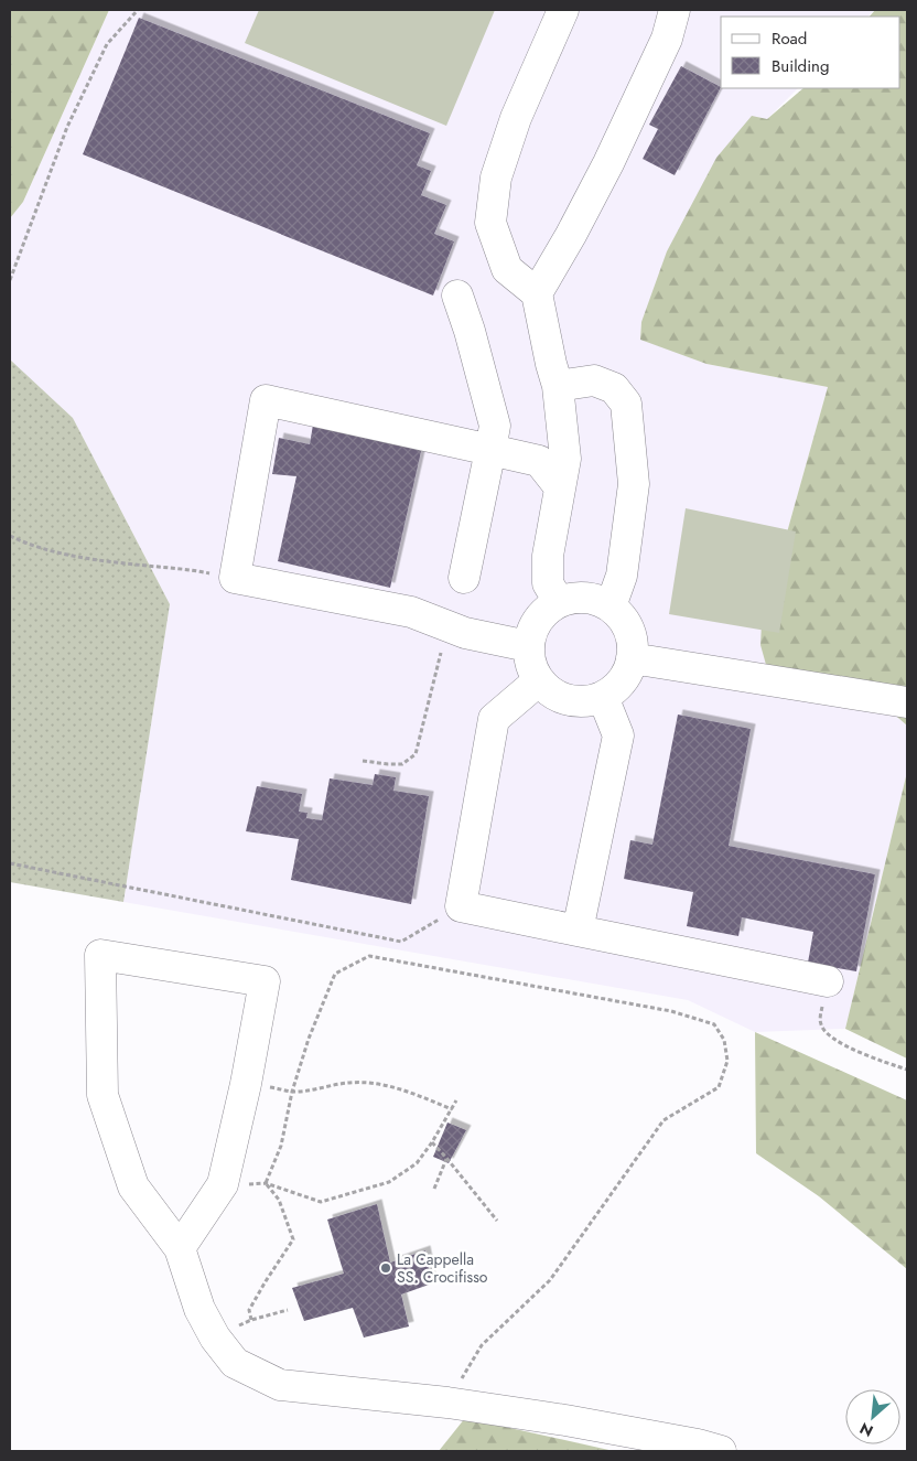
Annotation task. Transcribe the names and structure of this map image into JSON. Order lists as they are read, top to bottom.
{
  "places": ["La Cappella SS. Crocifisso"],
  "legend": ["Road", "Building"],
  "north": "bottom left"
}
